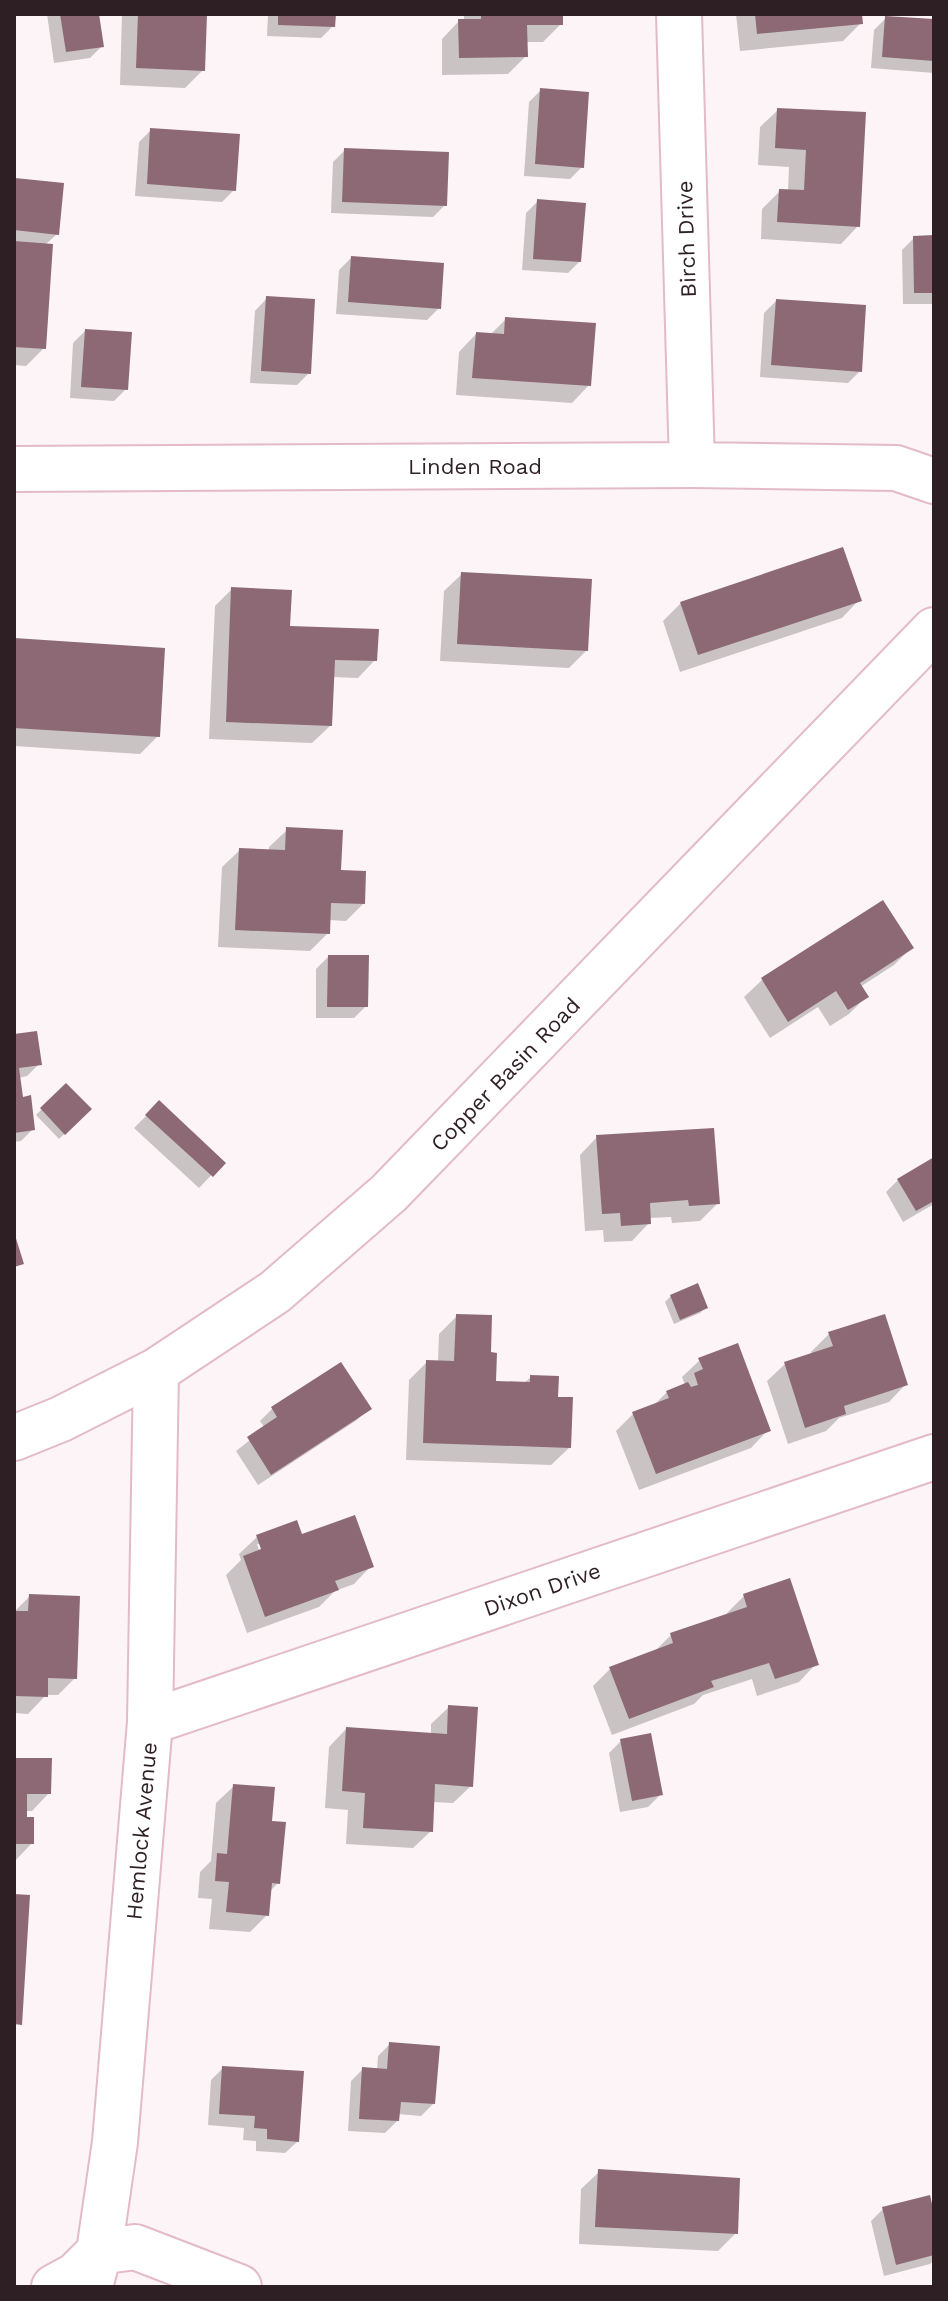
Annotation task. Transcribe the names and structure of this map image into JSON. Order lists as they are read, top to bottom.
{
  "streets": {
    "street": [
      "Birch Drive",
      "Linden Road",
      "Copper Basin Road",
      "Dixon Drive",
      "Hemlock Avenue"
    ]
  },
  "crossings": [
    ["Birch Drive", "Linden Road"],
    ["Copper Basin Road", "Hemlock Avenue"],
    ["Dixon Drive", "Hemlock Avenue"]
  ]
}
